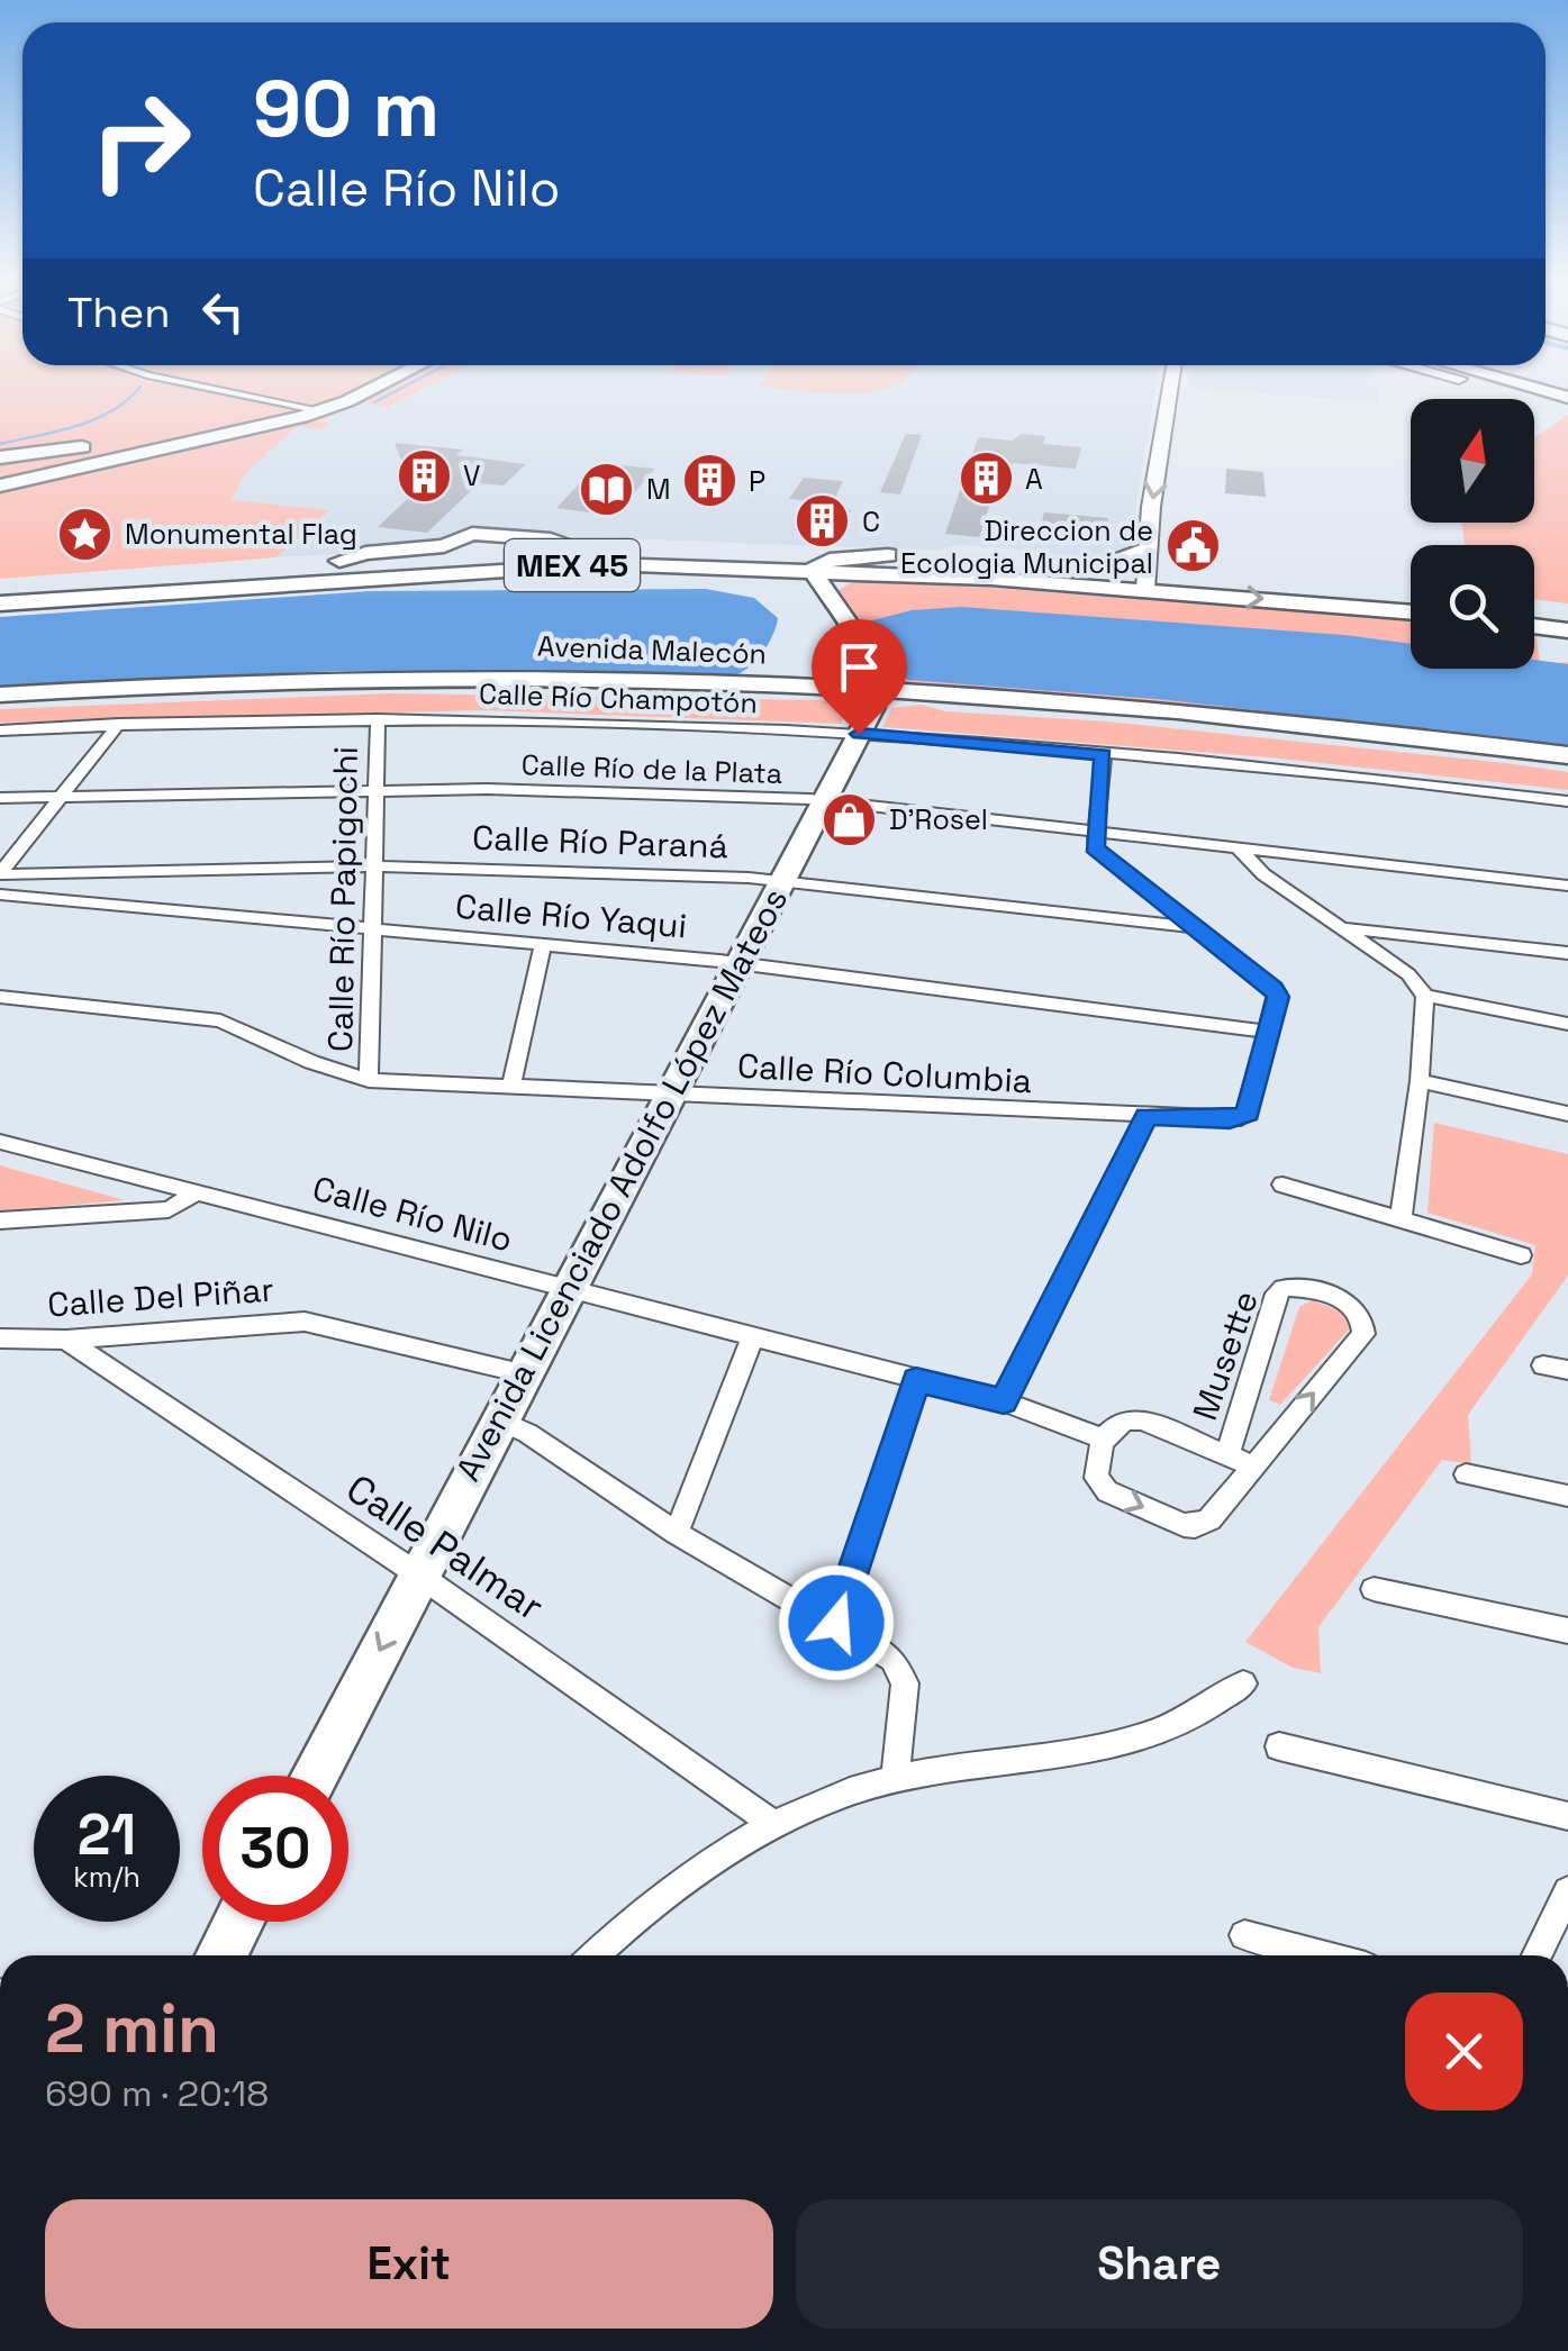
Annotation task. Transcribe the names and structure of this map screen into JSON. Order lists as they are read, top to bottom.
{
  "streets": {
    "main road": ["MEX 45", "Avenida Malecón", "Avenida Licenciado Adolfo López Mateos"],
    "street": [
      "Calle Río Champotón",
      "Calle Río de la Plata",
      "Calle Río Paraná",
      "Calle Río Papigochi",
      "Calle Río Yaqui",
      "Calle Río Columbia",
      "Calle Río Nilo",
      "Calle Del Piñar",
      "Musette",
      "Calle Palmar"
    ]
  },
  "crossings": [
    ["Avenida Malecón", "Avenida Licenciado Adolfo López Mateos"],
    ["Calle Río Champotón", "Calle Río Papigochi"],
    ["Calle Río Champotón", "Avenida Licenciado Adolfo López Mateos"],
    ["Calle Río de la Plata", "Calle Río Papigochi"],
    ["Calle Río de la Plata", "Avenida Licenciado Adolfo López Mateos"],
    ["Calle Río Paraná", "Calle Río Papigochi"],
    ["Calle Río Paraná", "Avenida Licenciado Adolfo López Mateos"],
    ["Calle Río Papigochi", "Calle Río Yaqui"],
    ["Calle Río Papigochi", "Calle Río Columbia"],
    ["Calle Río Yaqui", "Calle Río Columbia"],
    ["Calle Río Yaqui", "Avenida Licenciado Adolfo López Mateos"],
    ["Calle Río Columbia", "Avenida Licenciado Adolfo López Mateos"],
    ["Avenida Licenciado Adolfo López Mateos", "Calle Río Nilo"],
    ["Avenida Licenciado Adolfo López Mateos", "Calle Del Piñar"],
    ["Avenida Licenciado Adolfo López Mateos", "Calle Palmar"],
    ["Calle Del Piñar", "Calle Palmar"]
  ],
  "places": {
    "building": [
      "V",
      "A",
      "P",
      "C"
    ],
    "library": ["M"],
    "place": ["Monumental Flag"],
    "public building": ["Direccion de Ecologia Municipal"],
    "shop": ["D'Rosel"]
  },
  "north": "top",
  "page": {
    "turn": ["90 m", "Calle Río Nilo"],
    "then": "Then",
    "speed": "21 km/h",
    "limit": "30",
    "heading": ["2 min", "690 m · 20:18"],
    "buttons": ["Exit", "Share"]
  }
}
